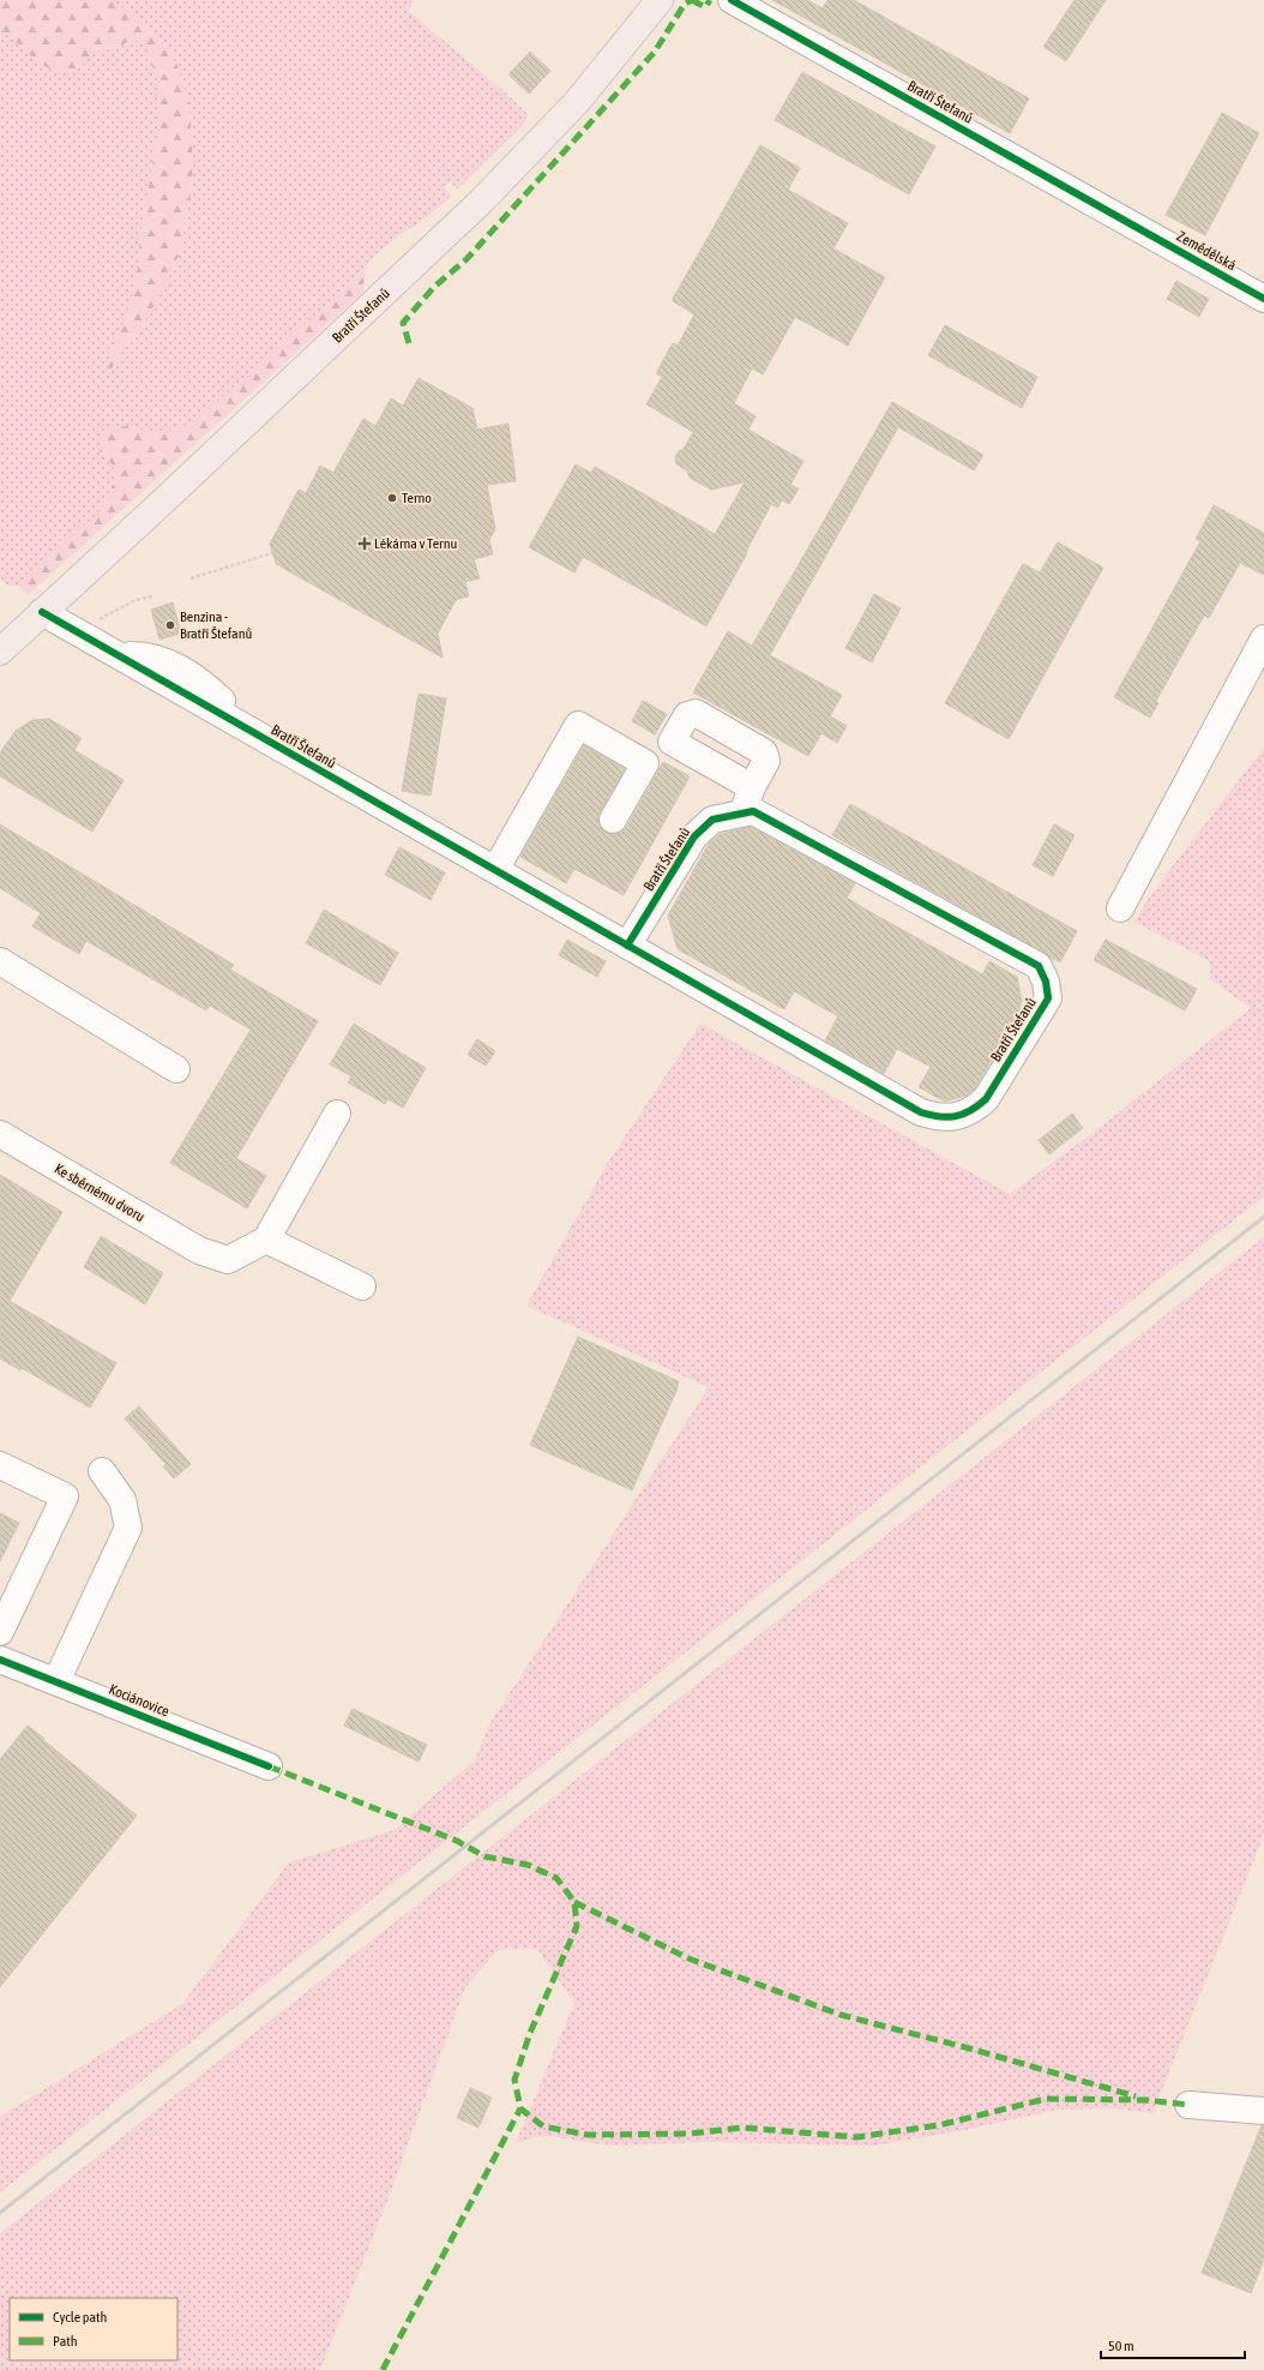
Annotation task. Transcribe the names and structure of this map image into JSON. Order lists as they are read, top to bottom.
{
  "streets": {
    "main road": ["Bratří Štefanů"],
    "street": ["Zemědělská", "Ke sběrnému dvoru", "Kociánovice"]
  },
  "crossings": [
    ["Bratří Štefanů", "Zemědělská"]
  ],
  "places": {
    "other": ["Terno", "Benzina - Bratří Štefanů"],
    "health": ["Lékárna v Ternu"]
  },
  "legend": ["Cycle path", "Path"],
  "scale_bar": "50 m"
}
